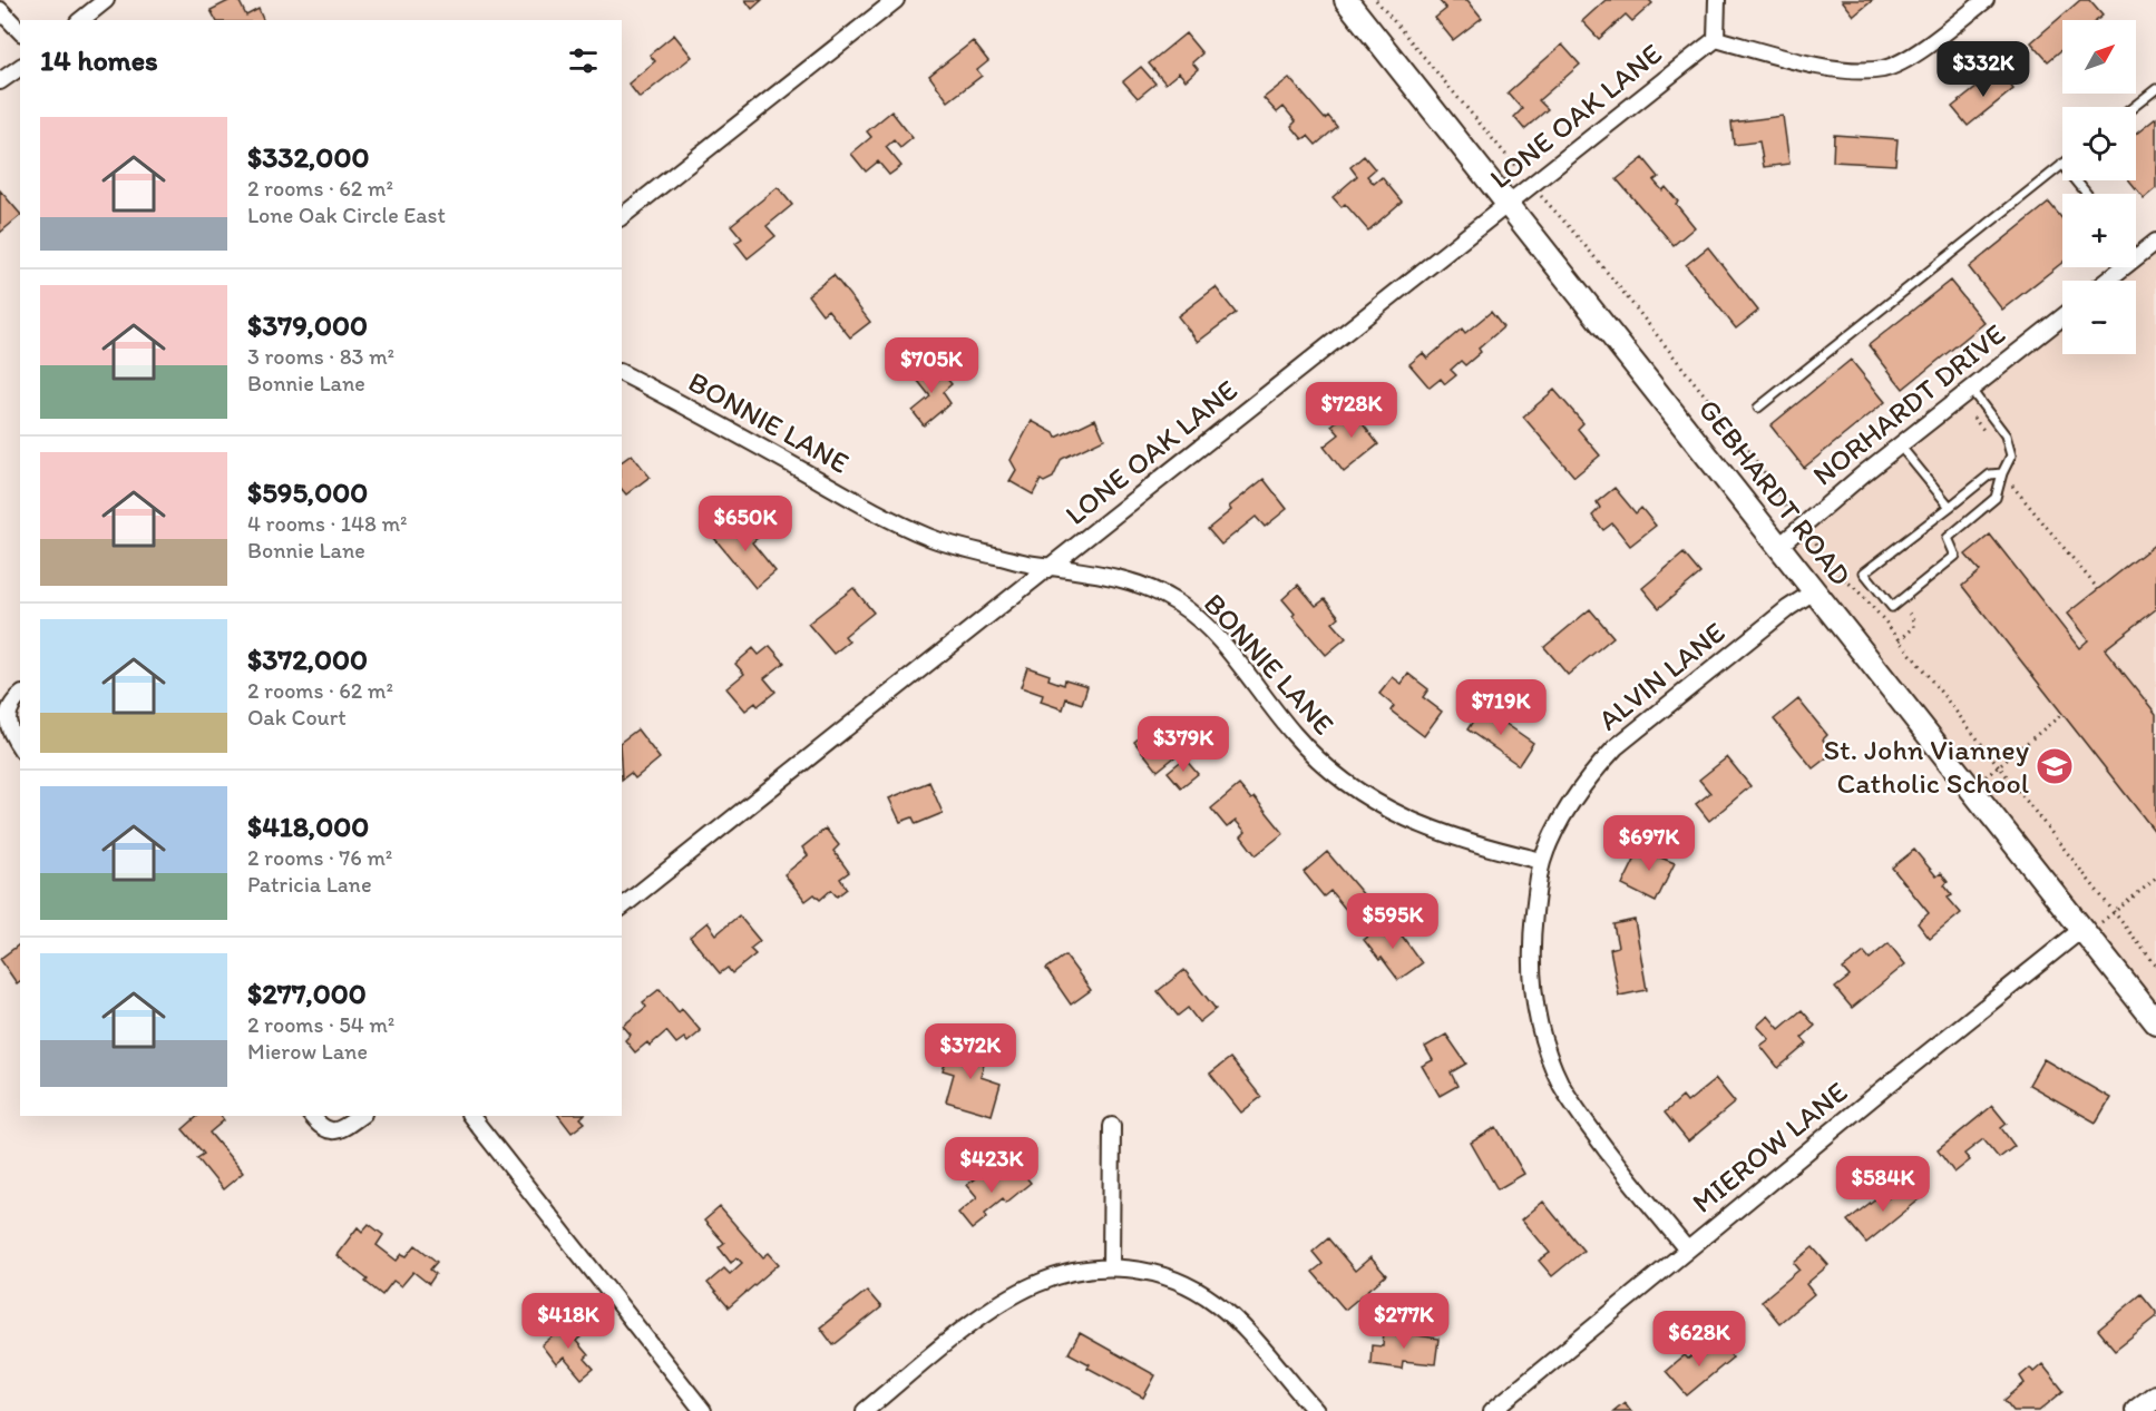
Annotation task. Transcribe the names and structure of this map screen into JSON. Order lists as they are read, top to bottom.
{
  "streets": {
    "street": [
      "LONE OAK LANE",
      "NORHARDT DRIVE",
      "BONNIE LANE",
      "GEBHARDT ROAD",
      "ALVIN LANE",
      "MIEROW LANE"
    ]
  },
  "crossings": [
    ["LONE OAK LANE", "BONNIE LANE"],
    ["LONE OAK LANE", "GEBHARDT ROAD"],
    ["NORHARDT DRIVE", "GEBHARDT ROAD"],
    ["BONNIE LANE", "ALVIN LANE"],
    ["GEBHARDT ROAD", "ALVIN LANE"],
    ["GEBHARDT ROAD", "MIEROW LANE"],
    ["ALVIN LANE", "MIEROW LANE"]
  ],
  "places": {
    "school or university": ["St. John Vianney Catholic School"]
  },
  "north": "top right",
  "page": {
    "map_buttons": ["+", "−"],
    "heading": "14 homes",
    "price": [
      "$332K",
      "$705K",
      "$728K",
      "$650K",
      "$719K",
      "$379K",
      "$697K",
      "$595K",
      "$372K",
      "$423K",
      "$584K",
      "$418K",
      "$277K",
      "$628K"
    ],
    "list": [
      {
        "name": "$332,000",
        "note": "2 rooms · 62 m² · Lone Oak Circle East"
      },
      {
        "name": "$379,000",
        "note": "3 rooms · 83 m² · Bonnie Lane"
      },
      {
        "name": "$595,000",
        "note": "4 rooms · 148 m² · Bonnie Lane"
      },
      {
        "name": "$372,000",
        "note": "2 rooms · 62 m² · Oak Court"
      },
      {
        "name": "$418,000",
        "note": "2 rooms · 76 m² · Patricia Lane"
      },
      {
        "name": "$277,000",
        "note": "2 rooms · 54 m² · Mierow Lane"
      }
    ]
  }
}
